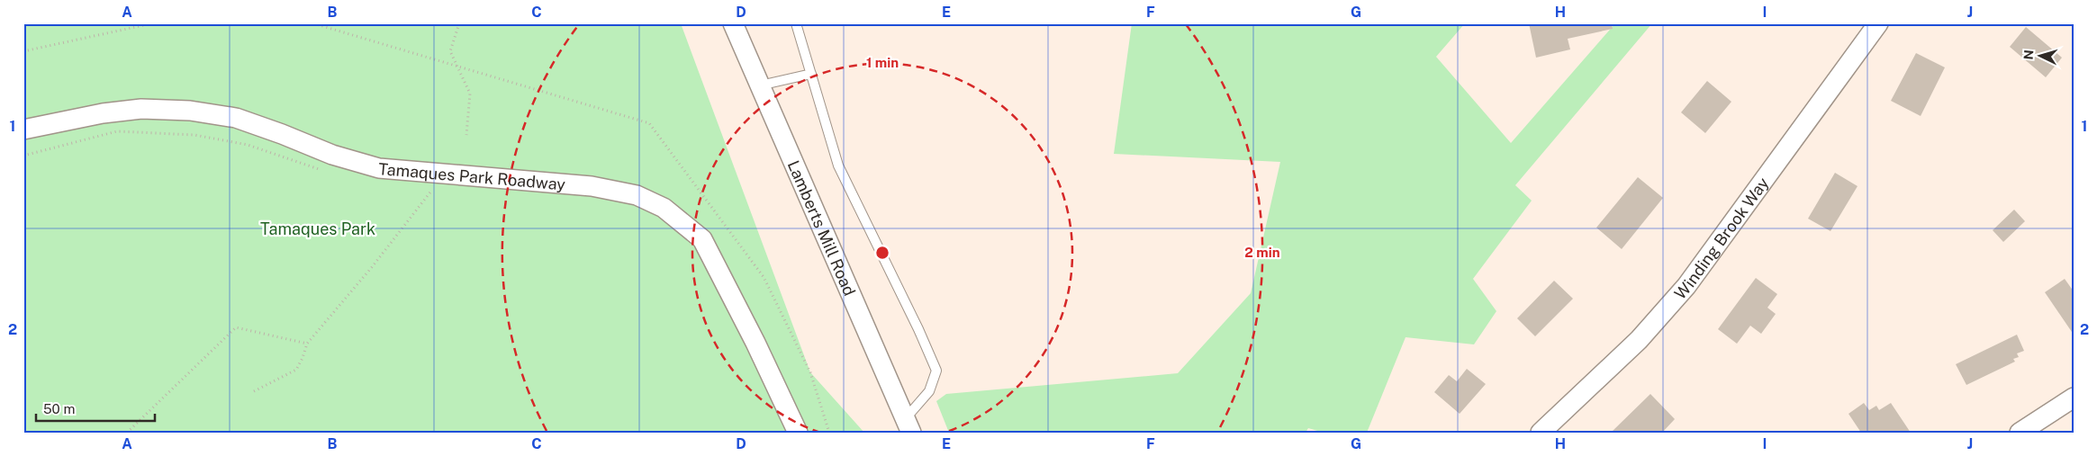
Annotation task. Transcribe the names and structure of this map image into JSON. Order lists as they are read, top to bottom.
{
  "streets": {
    "street": ["Tamaques Park Roadway", "Lamberts Mill Road", "Winding Brook Way"]
  },
  "parks": ["Tamaques Park"],
  "scale_bar": "50 m",
  "north": "left",
  "grid": {
    "columns": [
      "A",
      "B",
      "C",
      "D",
      "E",
      "F",
      "G",
      "H",
      "I",
      "J"
    ],
    "rows": ["1", "2"]
  },
  "rings": ["1 min", "2 min"]
}
